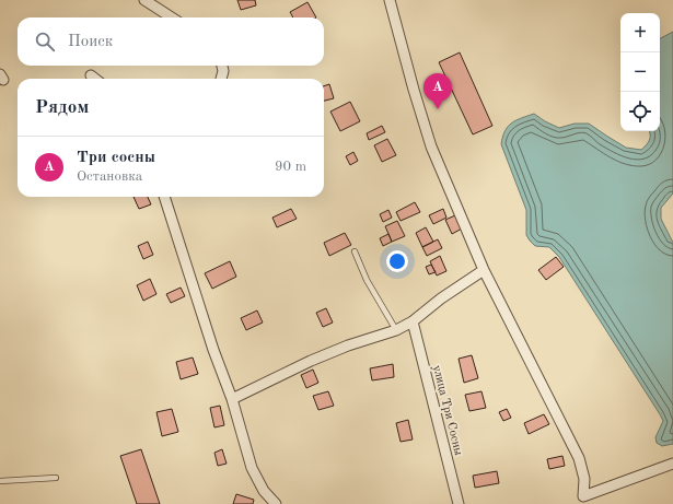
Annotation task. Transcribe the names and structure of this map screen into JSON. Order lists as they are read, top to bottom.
{
  "streets": {
    "street": ["улица Три Сосны"]
  },
  "page": {
    "map_buttons": ["+", "−"],
    "search": "Поиск",
    "pins": "A",
    "heading": "Рядом",
    "list": [
      {
        "mark": "A",
        "name": "Три сосны",
        "note": "Остановка",
        "value": "90 m"
      }
    ]
  }
}
